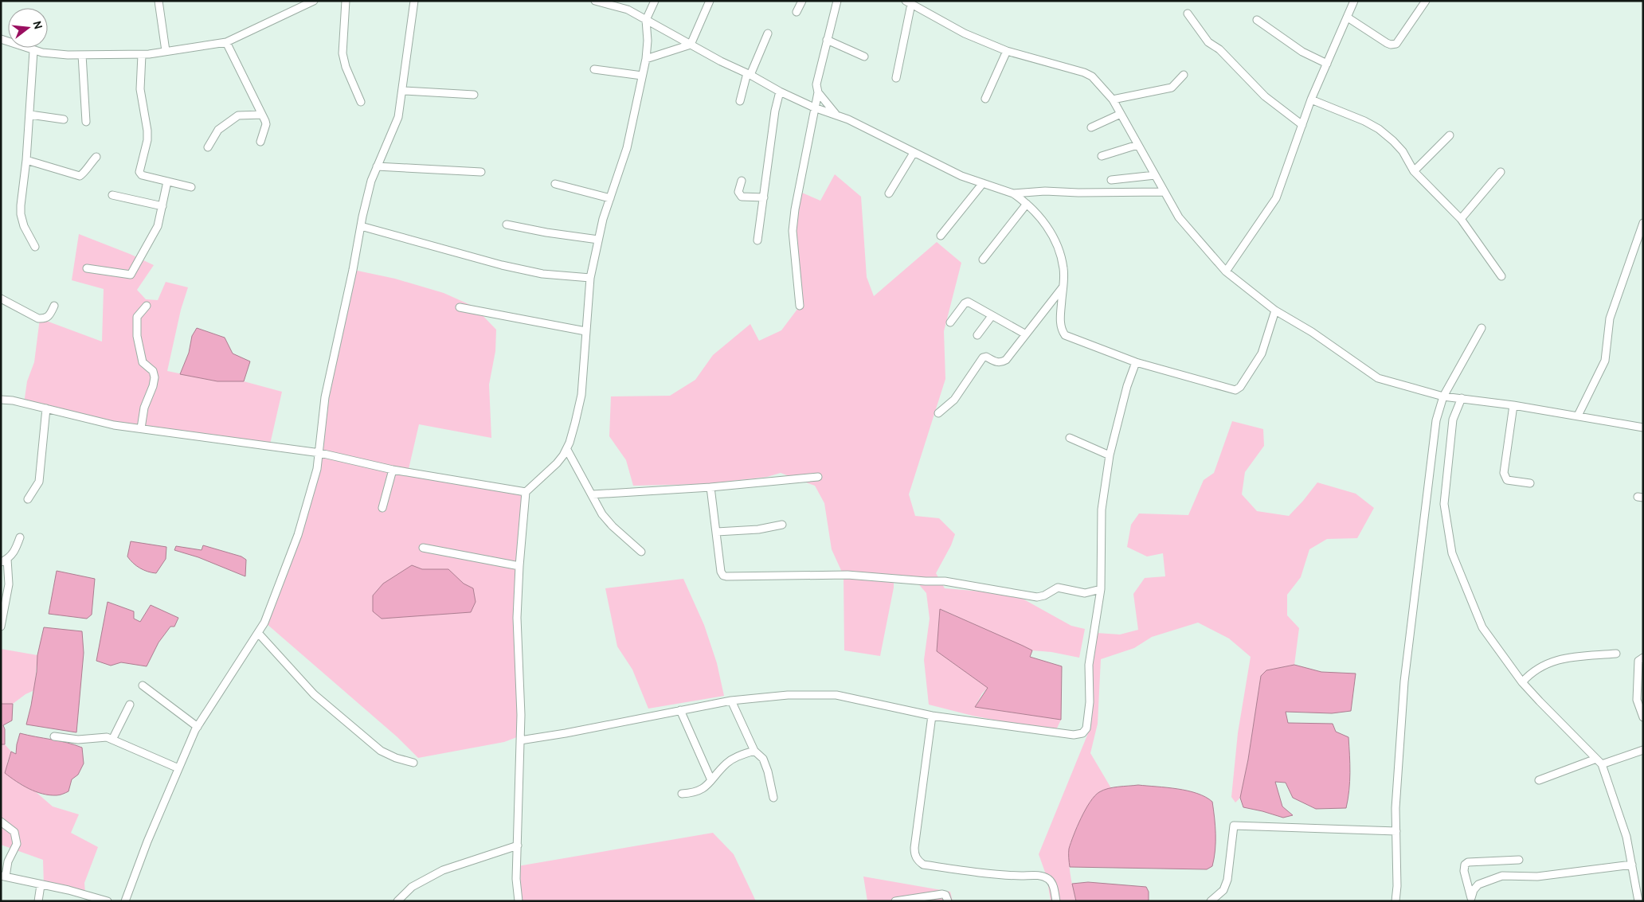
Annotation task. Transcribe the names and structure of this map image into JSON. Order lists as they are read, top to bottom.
{
  "north": "right"
}
